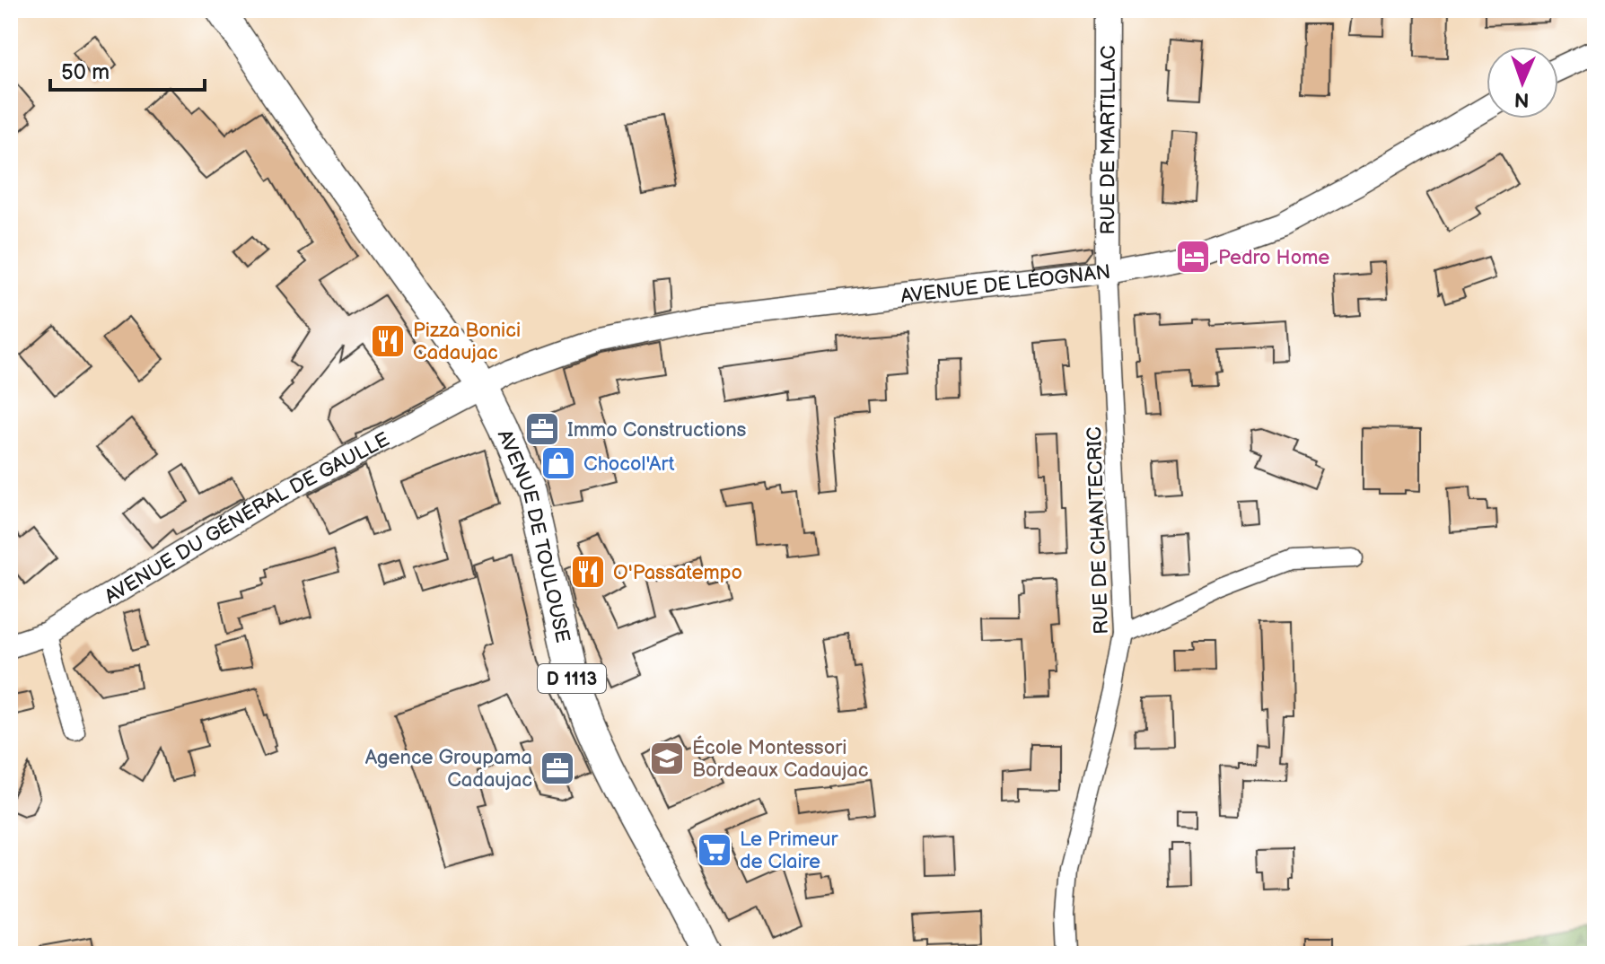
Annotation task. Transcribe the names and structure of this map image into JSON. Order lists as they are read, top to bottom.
{
  "streets": {
    "main road": ["AVENUE DE TOULOUSE", "D 1113"],
    "street": [
      "RUE DE MARTILLAC",
      "AVENUE DE LÉOGNAN",
      "AVENUE DU GÉNÉRAL DE GAULLE",
      "RUE DE CHANTECRIC"
    ]
  },
  "crossings": [
    ["RUE DE MARTILLAC", "AVENUE DE LÉOGNAN"],
    ["RUE DE MARTILLAC", "RUE DE CHANTECRIC"],
    ["AVENUE DE LÉOGNAN", "AVENUE DU GÉNÉRAL DE GAULLE"],
    ["AVENUE DE LÉOGNAN", "RUE DE CHANTECRIC"],
    ["AVENUE DE LÉOGNAN", "AVENUE DE TOULOUSE"],
    ["AVENUE DU GÉNÉRAL DE GAULLE", "AVENUE DE TOULOUSE"]
  ],
  "places": {
    "hotel": ["Pedro Home"],
    "restaurant": ["Pizza Bonici Cadaujac", "O'Passatempo"],
    "office": ["Immo Constructions", "Agence Groupama Cadaujac"],
    "shop": ["Chocol'Art"],
    "school or university": ["École Montessori Bordeaux Cadaujac"],
    "supermarket": ["Le Primeur de Claire"]
  },
  "scale_bar": "50 m",
  "north": "bottom"
}
